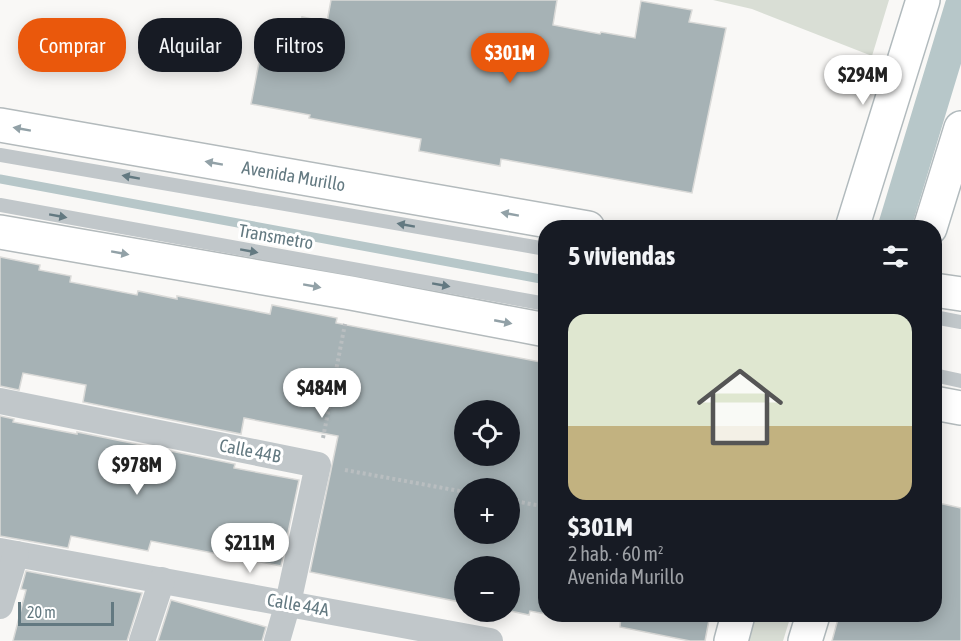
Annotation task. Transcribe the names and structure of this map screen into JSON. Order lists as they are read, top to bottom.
{
  "streets": {
    "main road": ["Avenida Murillo"],
    "street": ["Calle 44B", "Calle 44A"],
    "lane": ["Transmetro"]
  },
  "scale_bar": "20 m",
  "page": {
    "chip": ["Comprar", "Alquilar", "Filtros"],
    "price": [
      "$301M",
      "$294M",
      "$484M",
      "$978M",
      "$211M"
    ],
    "heading": "5 viviendas",
    "list": [
      {
        "name": "$301M",
        "note": "2 hab. · 60 m² · Avenida Murillo"
      }
    ],
    "map_buttons": ["+", "−"],
    "scale": "20 m"
  }
}
